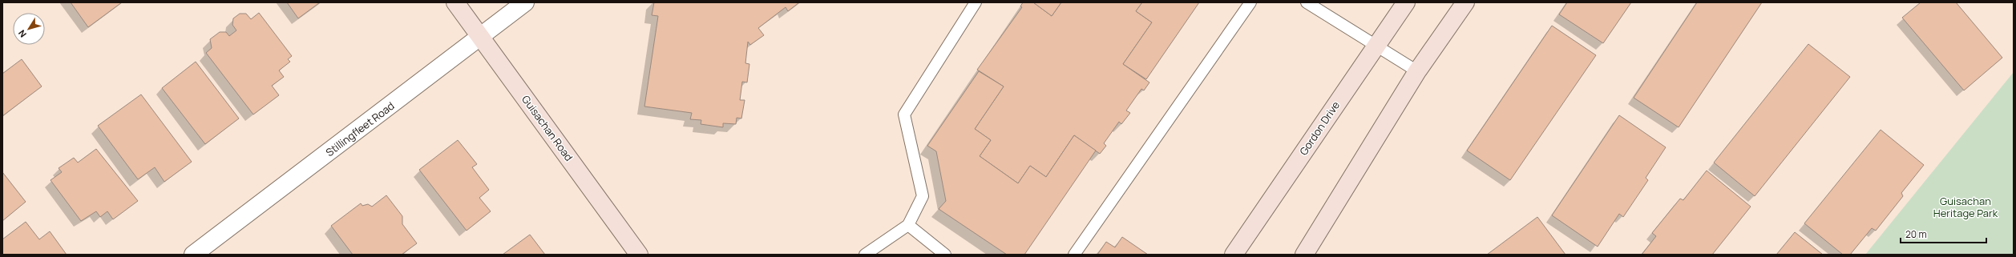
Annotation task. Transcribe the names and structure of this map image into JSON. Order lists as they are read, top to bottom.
{
  "streets": {
    "main road": ["Guisachan Road", "Gordon Drive"],
    "street": ["Stillingfleet Road"]
  },
  "crossings": [
    ["Guisachan Road", "Stillingfleet Road"]
  ],
  "parks": ["Guisachan Heritage Park"],
  "scale_bar": "20 m",
  "north": "bottom left"
}
